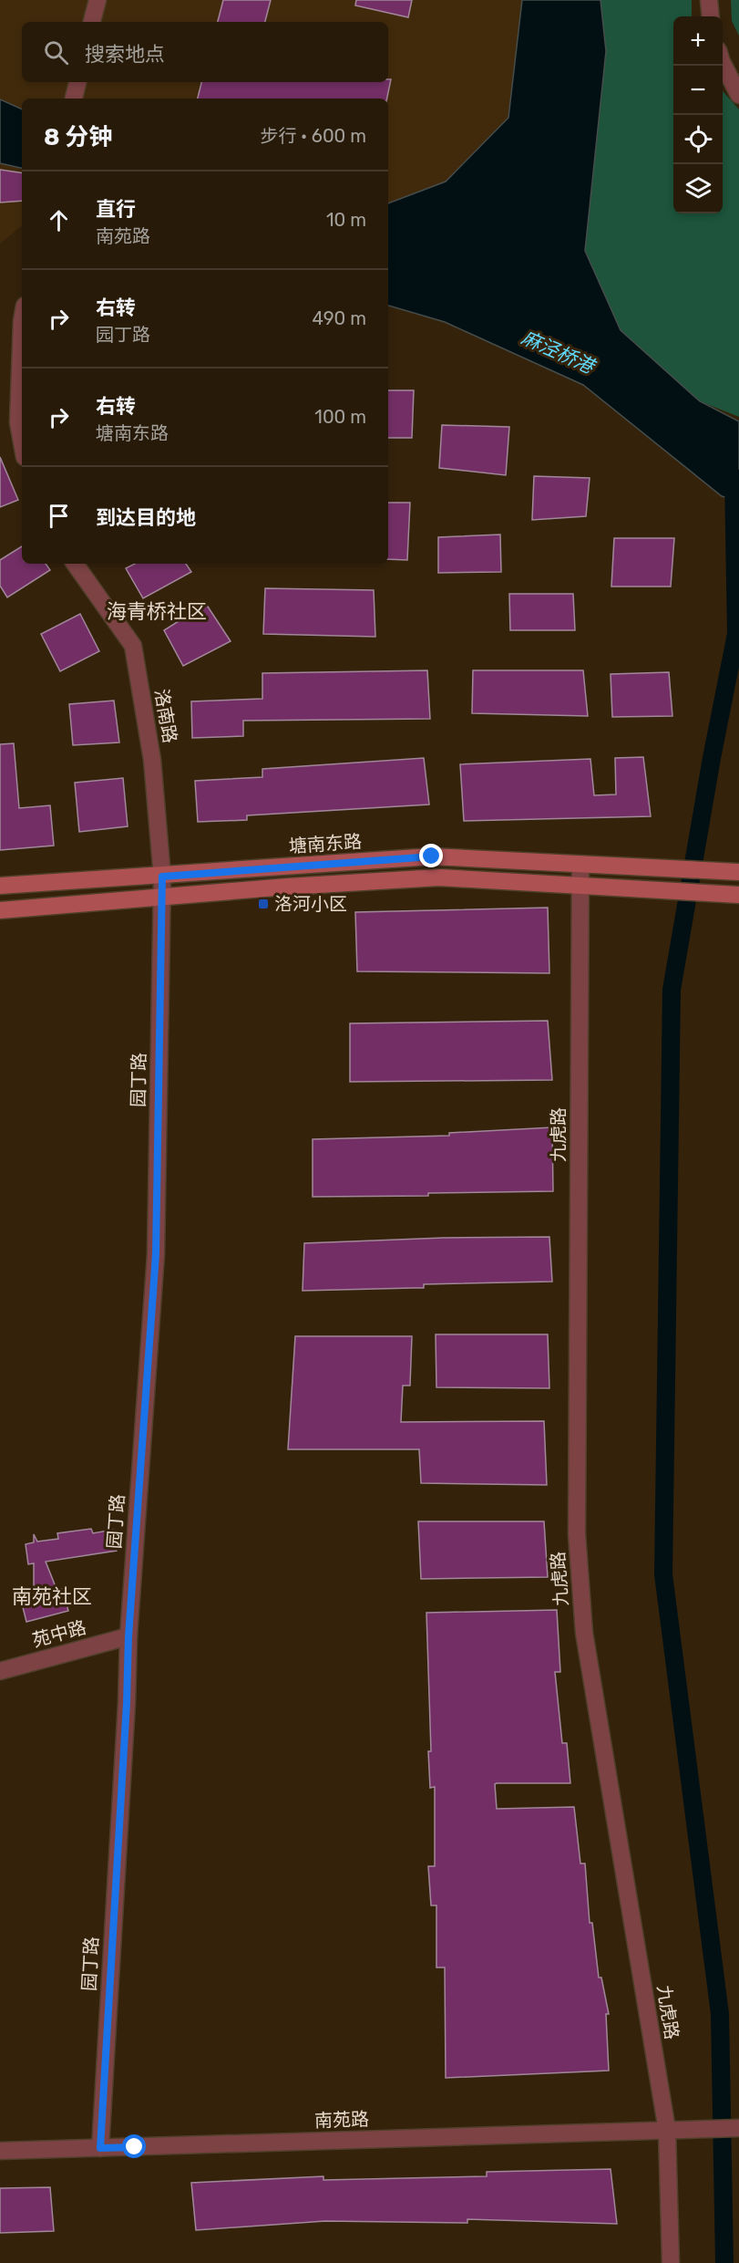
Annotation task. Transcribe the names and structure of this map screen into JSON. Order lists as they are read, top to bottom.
{
  "streets": {
    "main road": ["塘南东路"],
    "street": [
      "洛南路",
      "园丁路",
      "九虎路",
      "苑中路",
      "南苑路"
    ]
  },
  "crossings": [
    ["洛南路", "塘南东路"],
    ["洛南路", "园丁路"],
    ["塘南东路", "九虎路"],
    ["园丁路", "苑中路"],
    ["园丁路", "南苑路"],
    ["九虎路", "南苑路"]
  ],
  "districts": ["海青桥社区", "南苑社区"],
  "water": ["麻泾桥港"],
  "places": {
    "transit": ["洛河小区"]
  },
  "page": {
    "map_buttons": ["+", "−"],
    "search": "搜索地点",
    "heading": ["8 分钟", "步行 · 600 m"],
    "list": [
      ["直行", "南苑路", "10 m"],
      ["右转", "园丁路", "490 m"],
      ["右转", "塘南东路", "100 m"],
      "到达目的地"
    ]
  }
}
